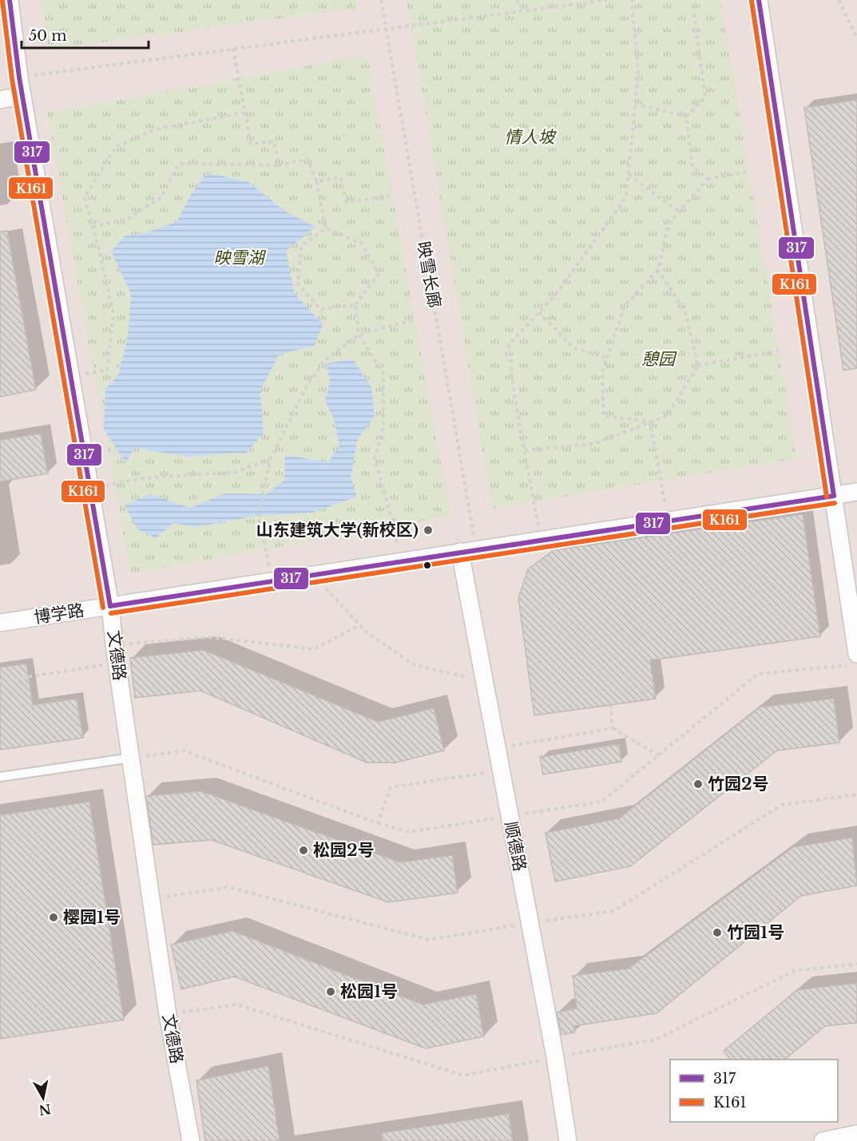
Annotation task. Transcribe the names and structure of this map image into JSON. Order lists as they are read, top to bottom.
{
  "streets": {
    "street": ["博学路", "文德路", "顺德路"],
    "path": ["映雪长廊"]
  },
  "crossings": [
    ["映雪长廊", "博学路"],
    ["映雪长廊", "顺德路"],
    ["博学路", "文德路"],
    ["博学路", "顺德路"]
  ],
  "parks": ["情人坡", "映雪湖", "憩园"],
  "places": [
    "山东建筑大学(新校区)",
    "竹园2号",
    "松园2号",
    "樱园1号",
    "竹园1号",
    "松园1号"
  ],
  "lines": ["transit line 317", "transit line K161"],
  "legend": ["317", "K161"],
  "scale_bar": "50 m",
  "north": "bottom"
}
